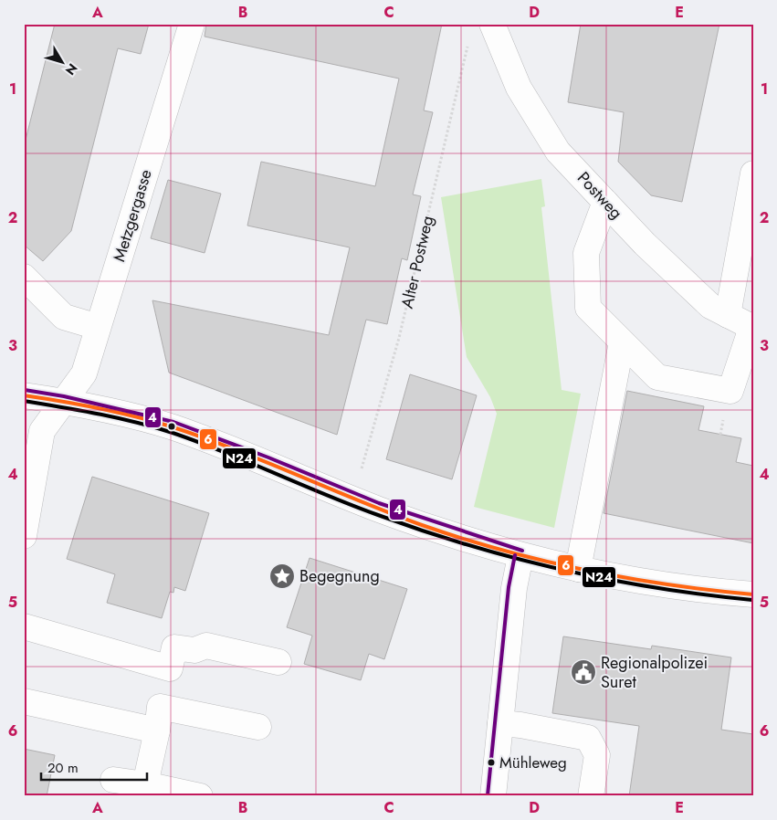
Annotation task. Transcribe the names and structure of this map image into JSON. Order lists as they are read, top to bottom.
{
  "streets": {
    "street": ["Postweg", "Metzgergasse"],
    "path": ["Alter Postweg"]
  },
  "places": {
    "place": ["Begegnung"],
    "public building": ["Regionalpolizei Suret"],
    "other": ["Mühleweg"]
  },
  "lines": ["transit line 4", "transit line 6", "transit line N24"],
  "scale_bar": "20 m",
  "north": "bottom right",
  "grid": {
    "columns": [
      "A",
      "B",
      "C",
      "D",
      "E"
    ],
    "rows": [
      "1",
      "2",
      "3",
      "4",
      "5",
      "6"
    ]
  }
}
